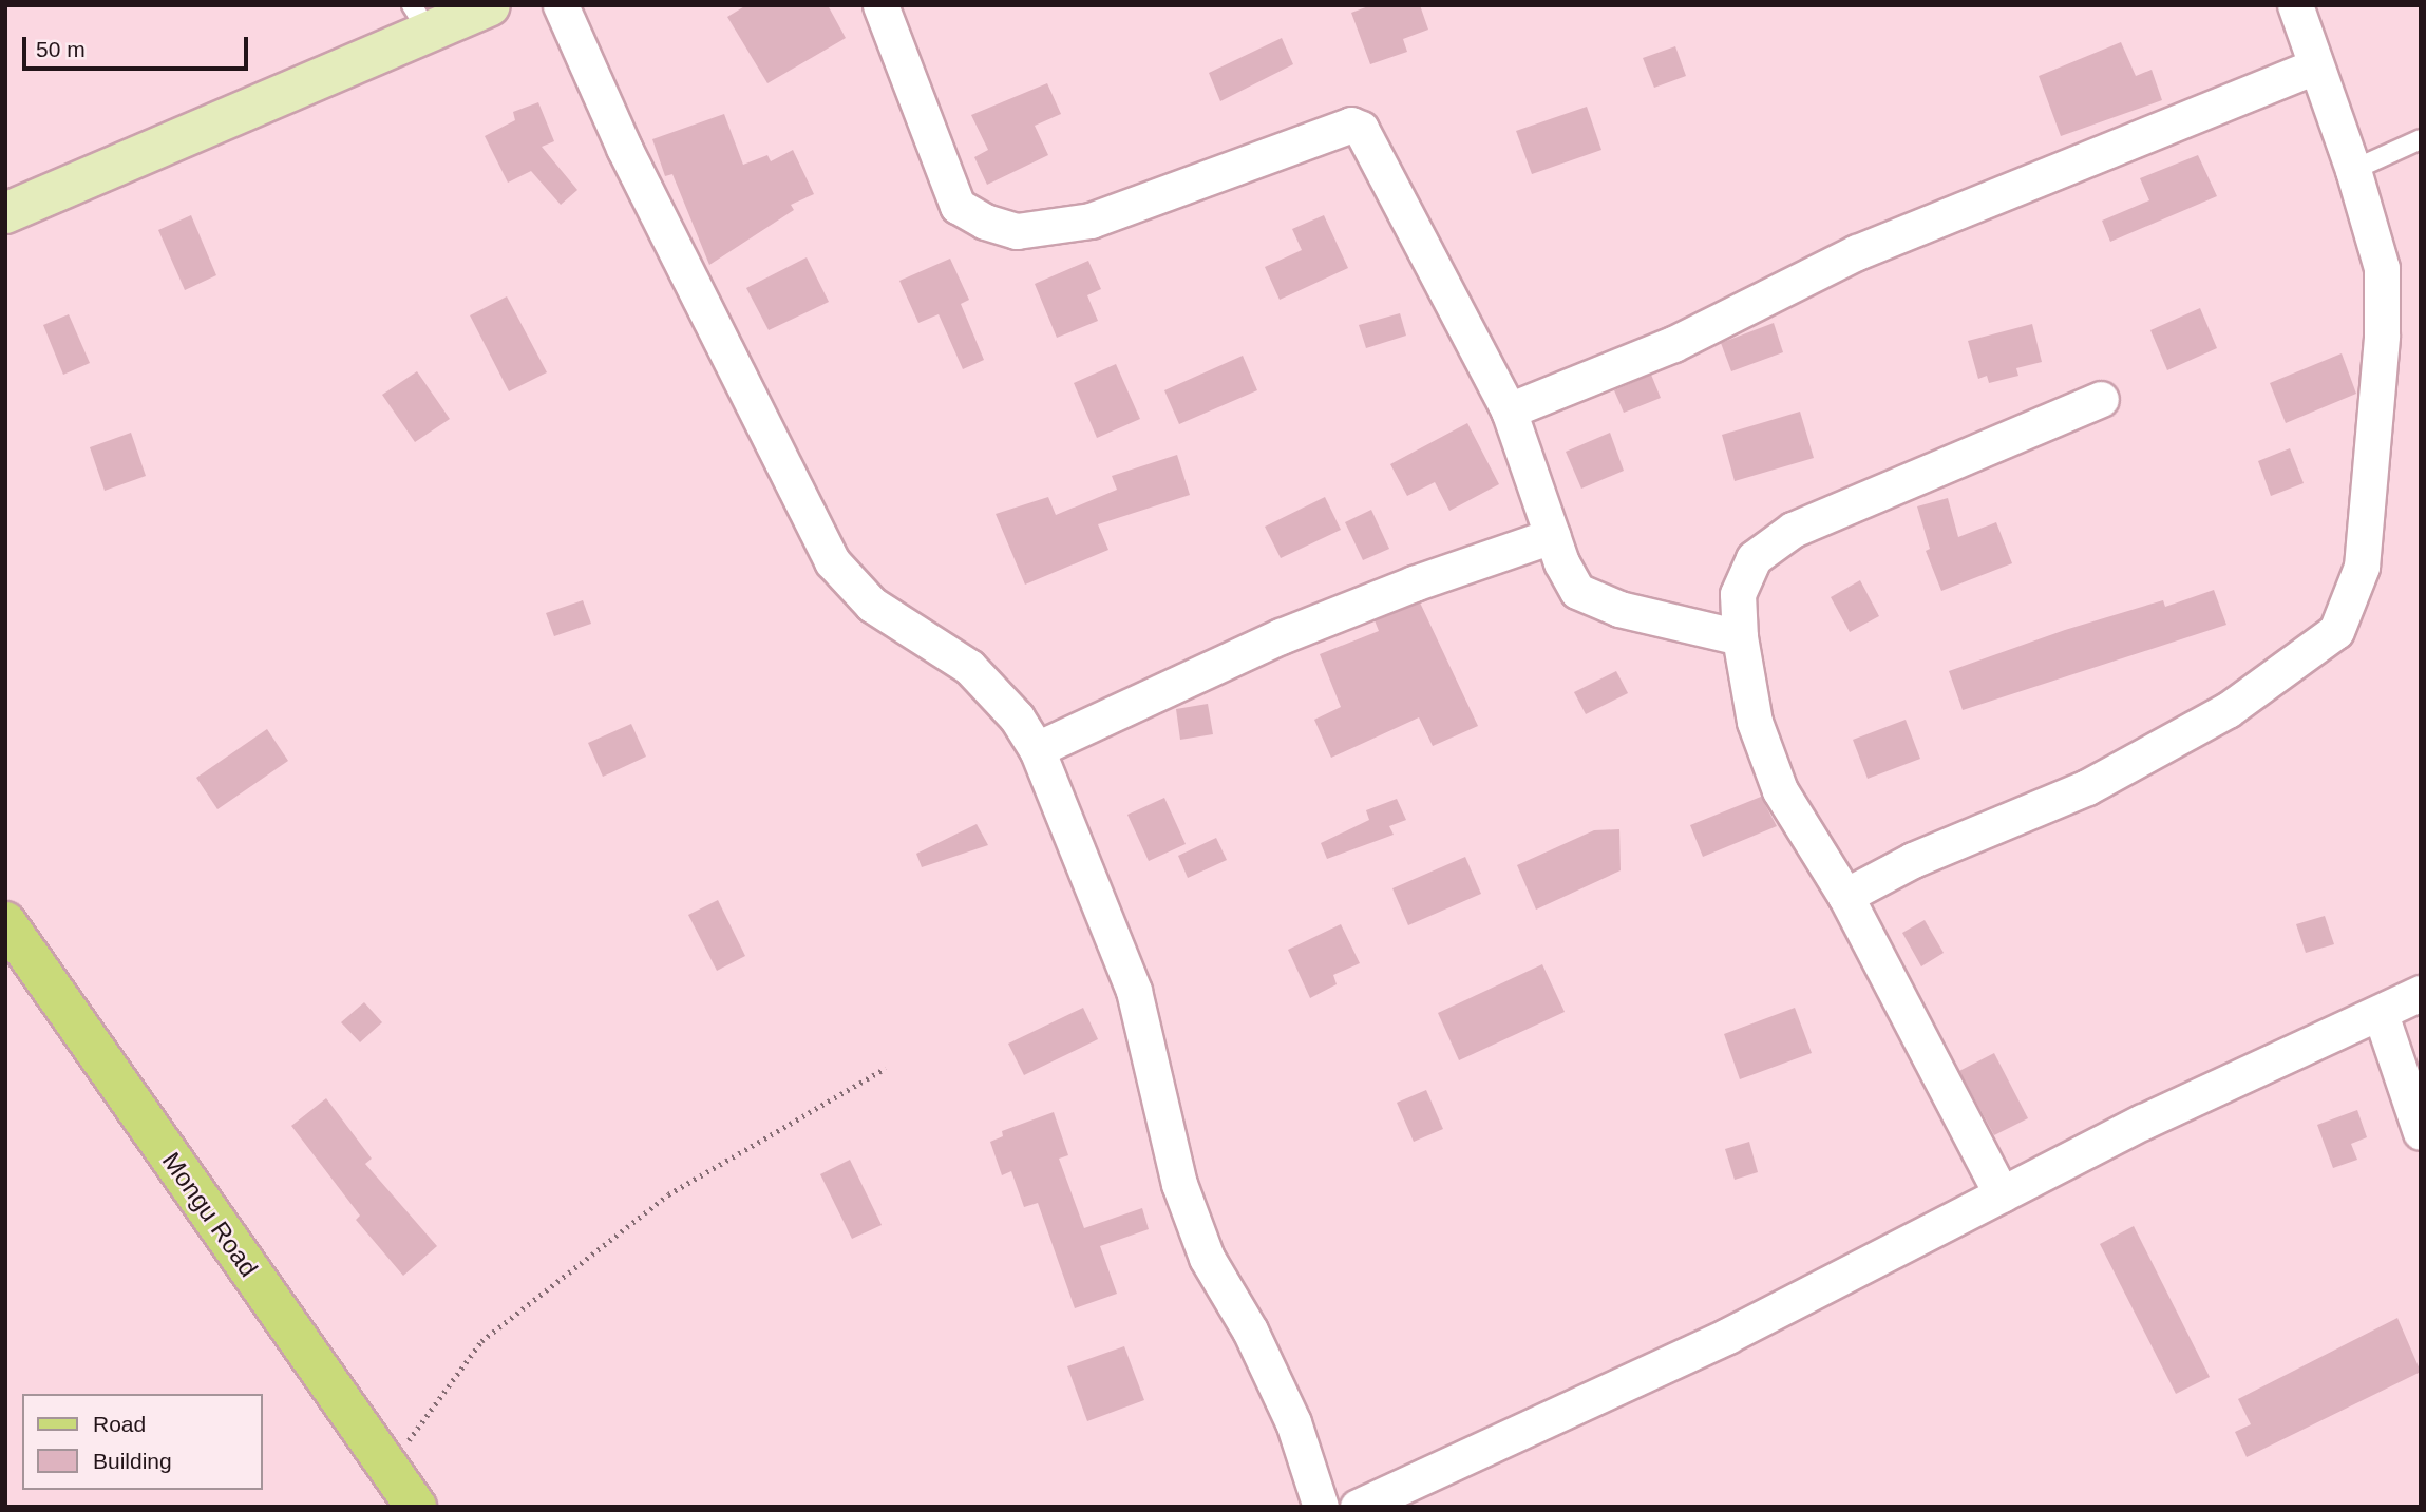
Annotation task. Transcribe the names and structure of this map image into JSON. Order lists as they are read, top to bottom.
{
  "streets": {
    "main road": ["Mongu Road"]
  },
  "legend": ["Road", "Building"],
  "scale_bar": "50 m"
}
